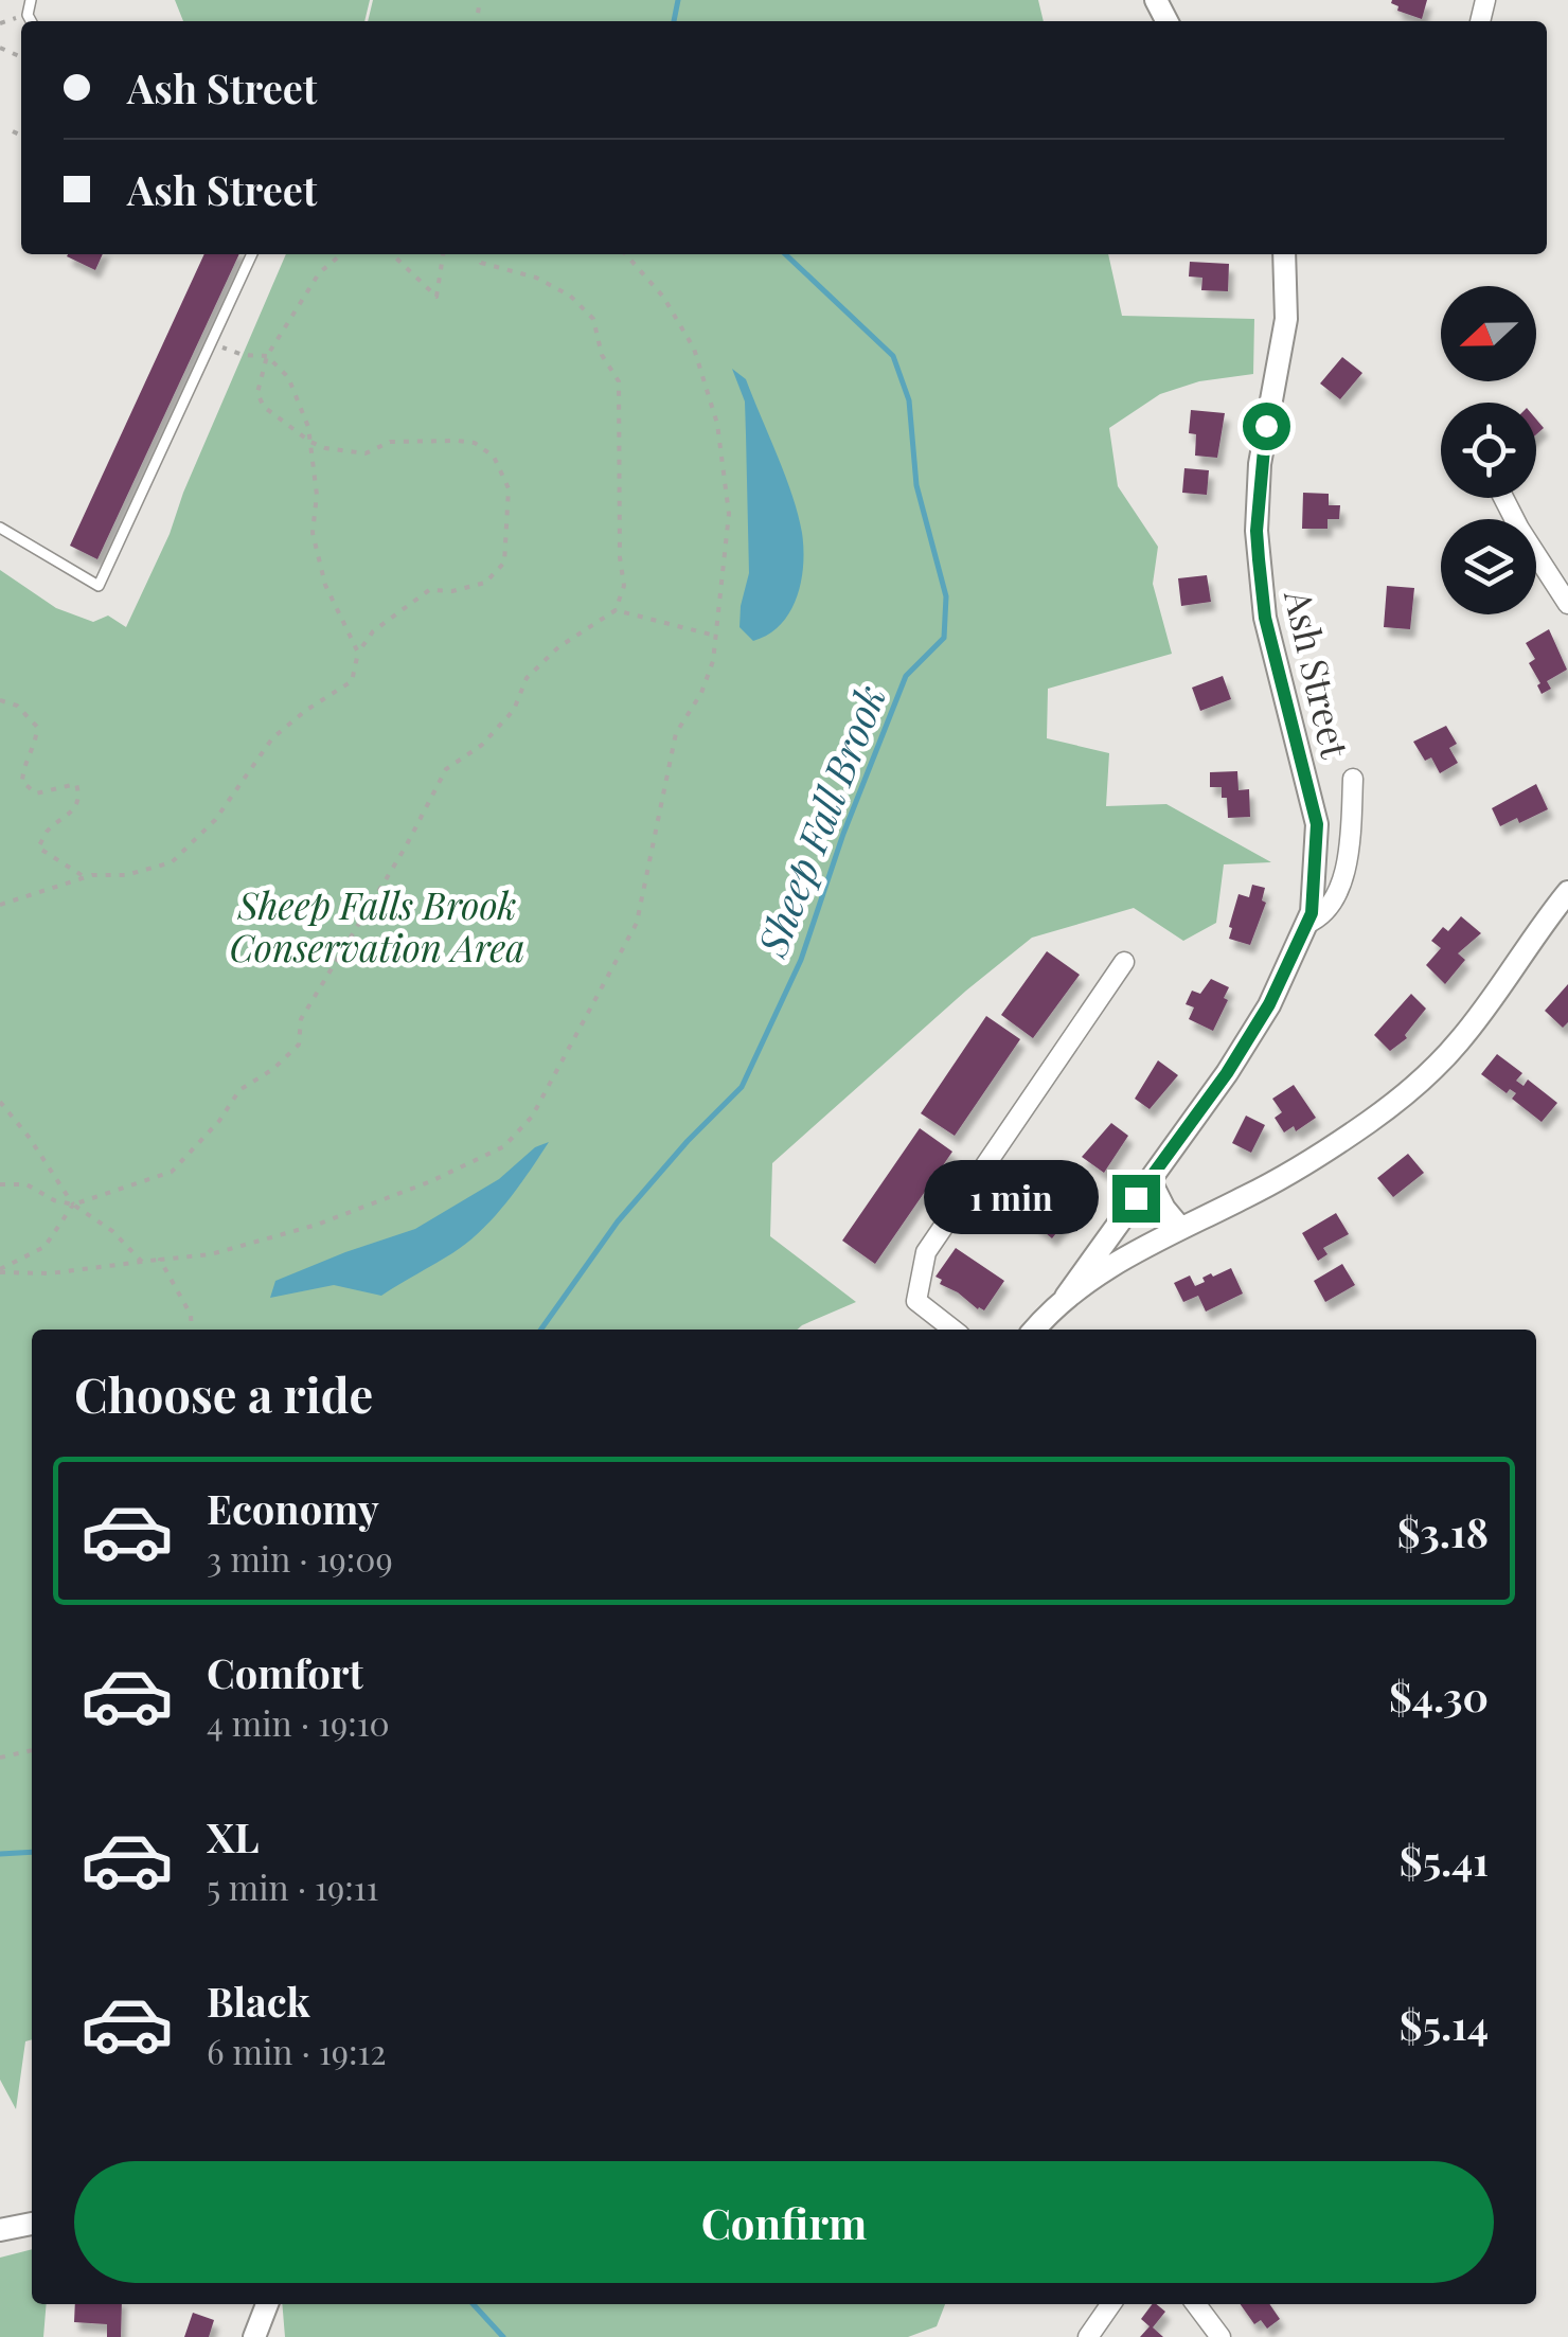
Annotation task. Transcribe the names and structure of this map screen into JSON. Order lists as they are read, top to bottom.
{
  "streets": {
    "street": ["Ash Street"]
  },
  "water": ["Sheep Fall Brook"],
  "parks": ["Sheep Falls Brook Conservation Area"],
  "north": "left",
  "page": {
    "banner": ["Ash Street", "Ash Street"],
    "bubble": "1 min",
    "heading": "Choose a ride",
    "list": [
      {
        "name": "Economy",
        "note": "3 min · 19:09",
        "value": "$3.18"
      },
      {
        "name": "Comfort",
        "note": "4 min · 19:10",
        "value": "$4.30"
      },
      {
        "name": "XL",
        "note": "5 min · 19:11",
        "value": "$5.41"
      },
      {
        "name": "Black",
        "note": "6 min · 19:12",
        "value": "$5.14"
      }
    ],
    "buttons": "Confirm"
  }
}
